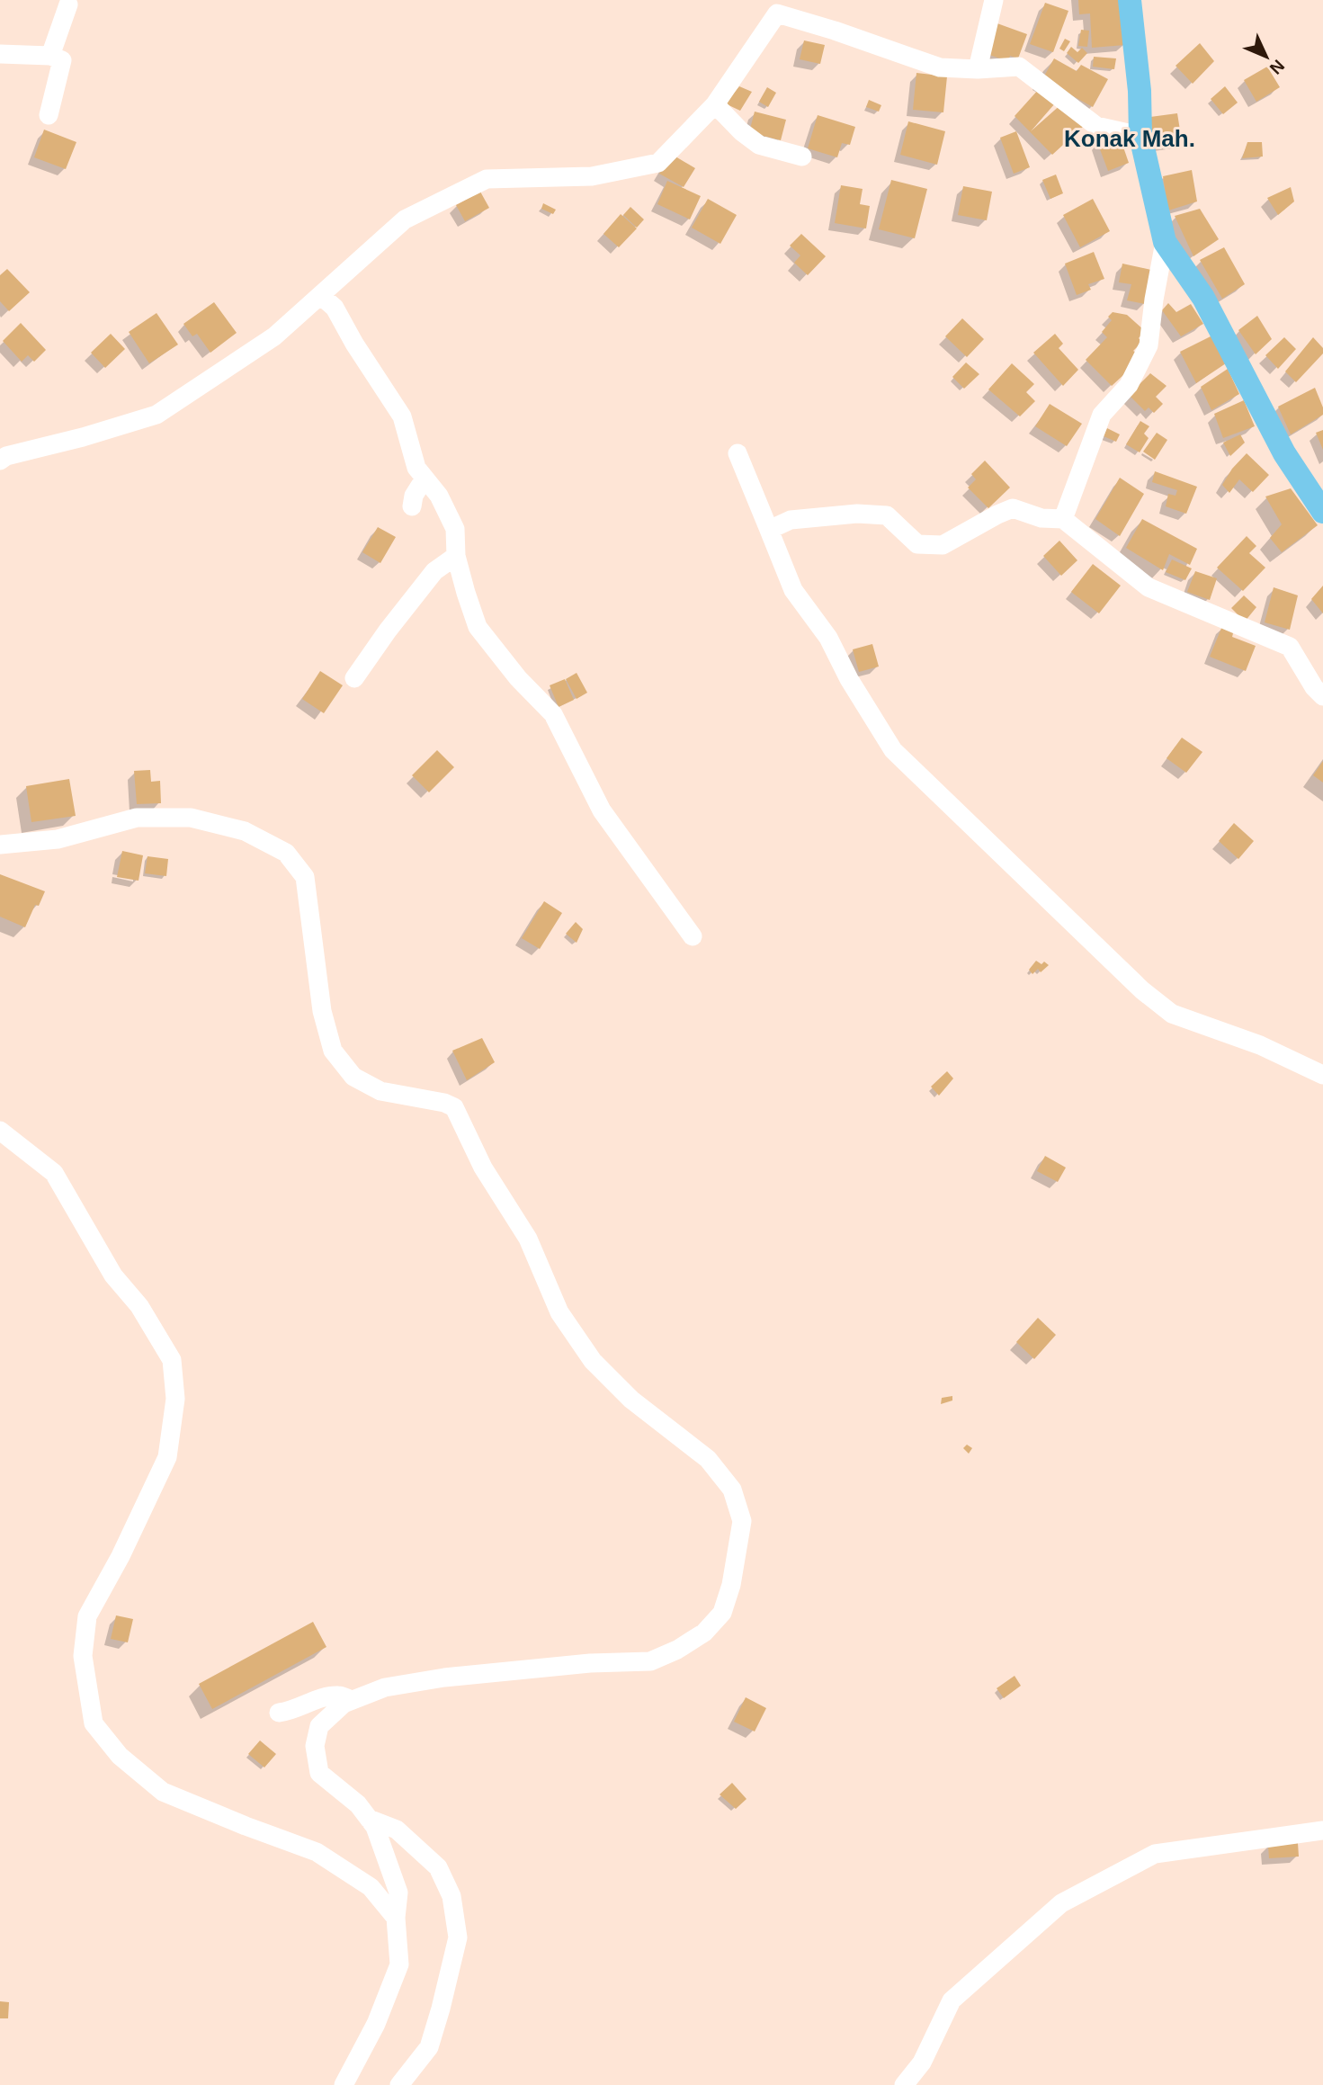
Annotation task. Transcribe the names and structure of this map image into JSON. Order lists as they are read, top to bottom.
{
  "districts": ["Konak Mah."],
  "north": "bottom right"
}
